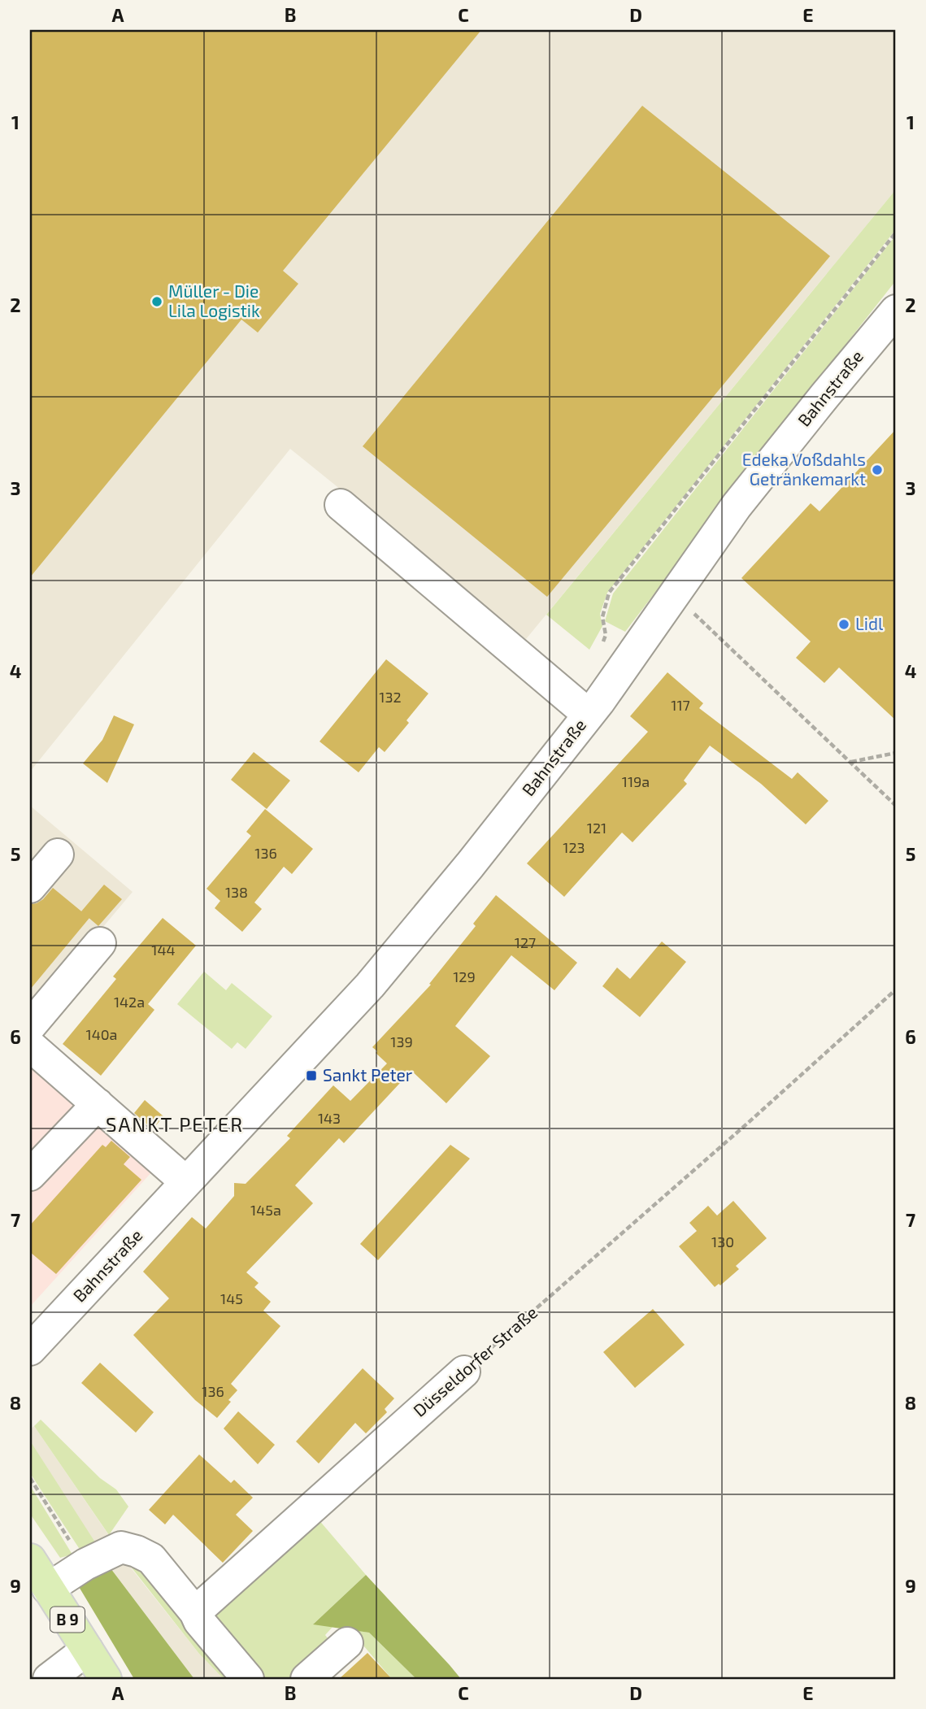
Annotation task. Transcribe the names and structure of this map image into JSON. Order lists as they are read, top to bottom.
{
  "streets": {
    "main road": ["B 9"],
    "street": ["Bahnstraße", "Düsseldorfer Straße"]
  },
  "districts": ["SANKT PETER"],
  "places": {
    "other": ["Müller - Die Lila Logistik", "Edeka Voßdahls Getränkemarkt", "Lidl"],
    "transit": ["Sankt Peter"]
  },
  "house_numbers": [
    "132",
    "117",
    "119a",
    "121",
    "123",
    "136",
    "138",
    "127",
    "144",
    "129",
    "142a",
    "140a",
    "139",
    "143",
    "145a",
    "130",
    "145",
    "136"
  ],
  "grid": {
    "columns": [
      "A",
      "B",
      "C",
      "D",
      "E"
    ],
    "rows": [
      "1",
      "2",
      "3",
      "4",
      "5",
      "6",
      "7",
      "8",
      "9"
    ]
  }
}
